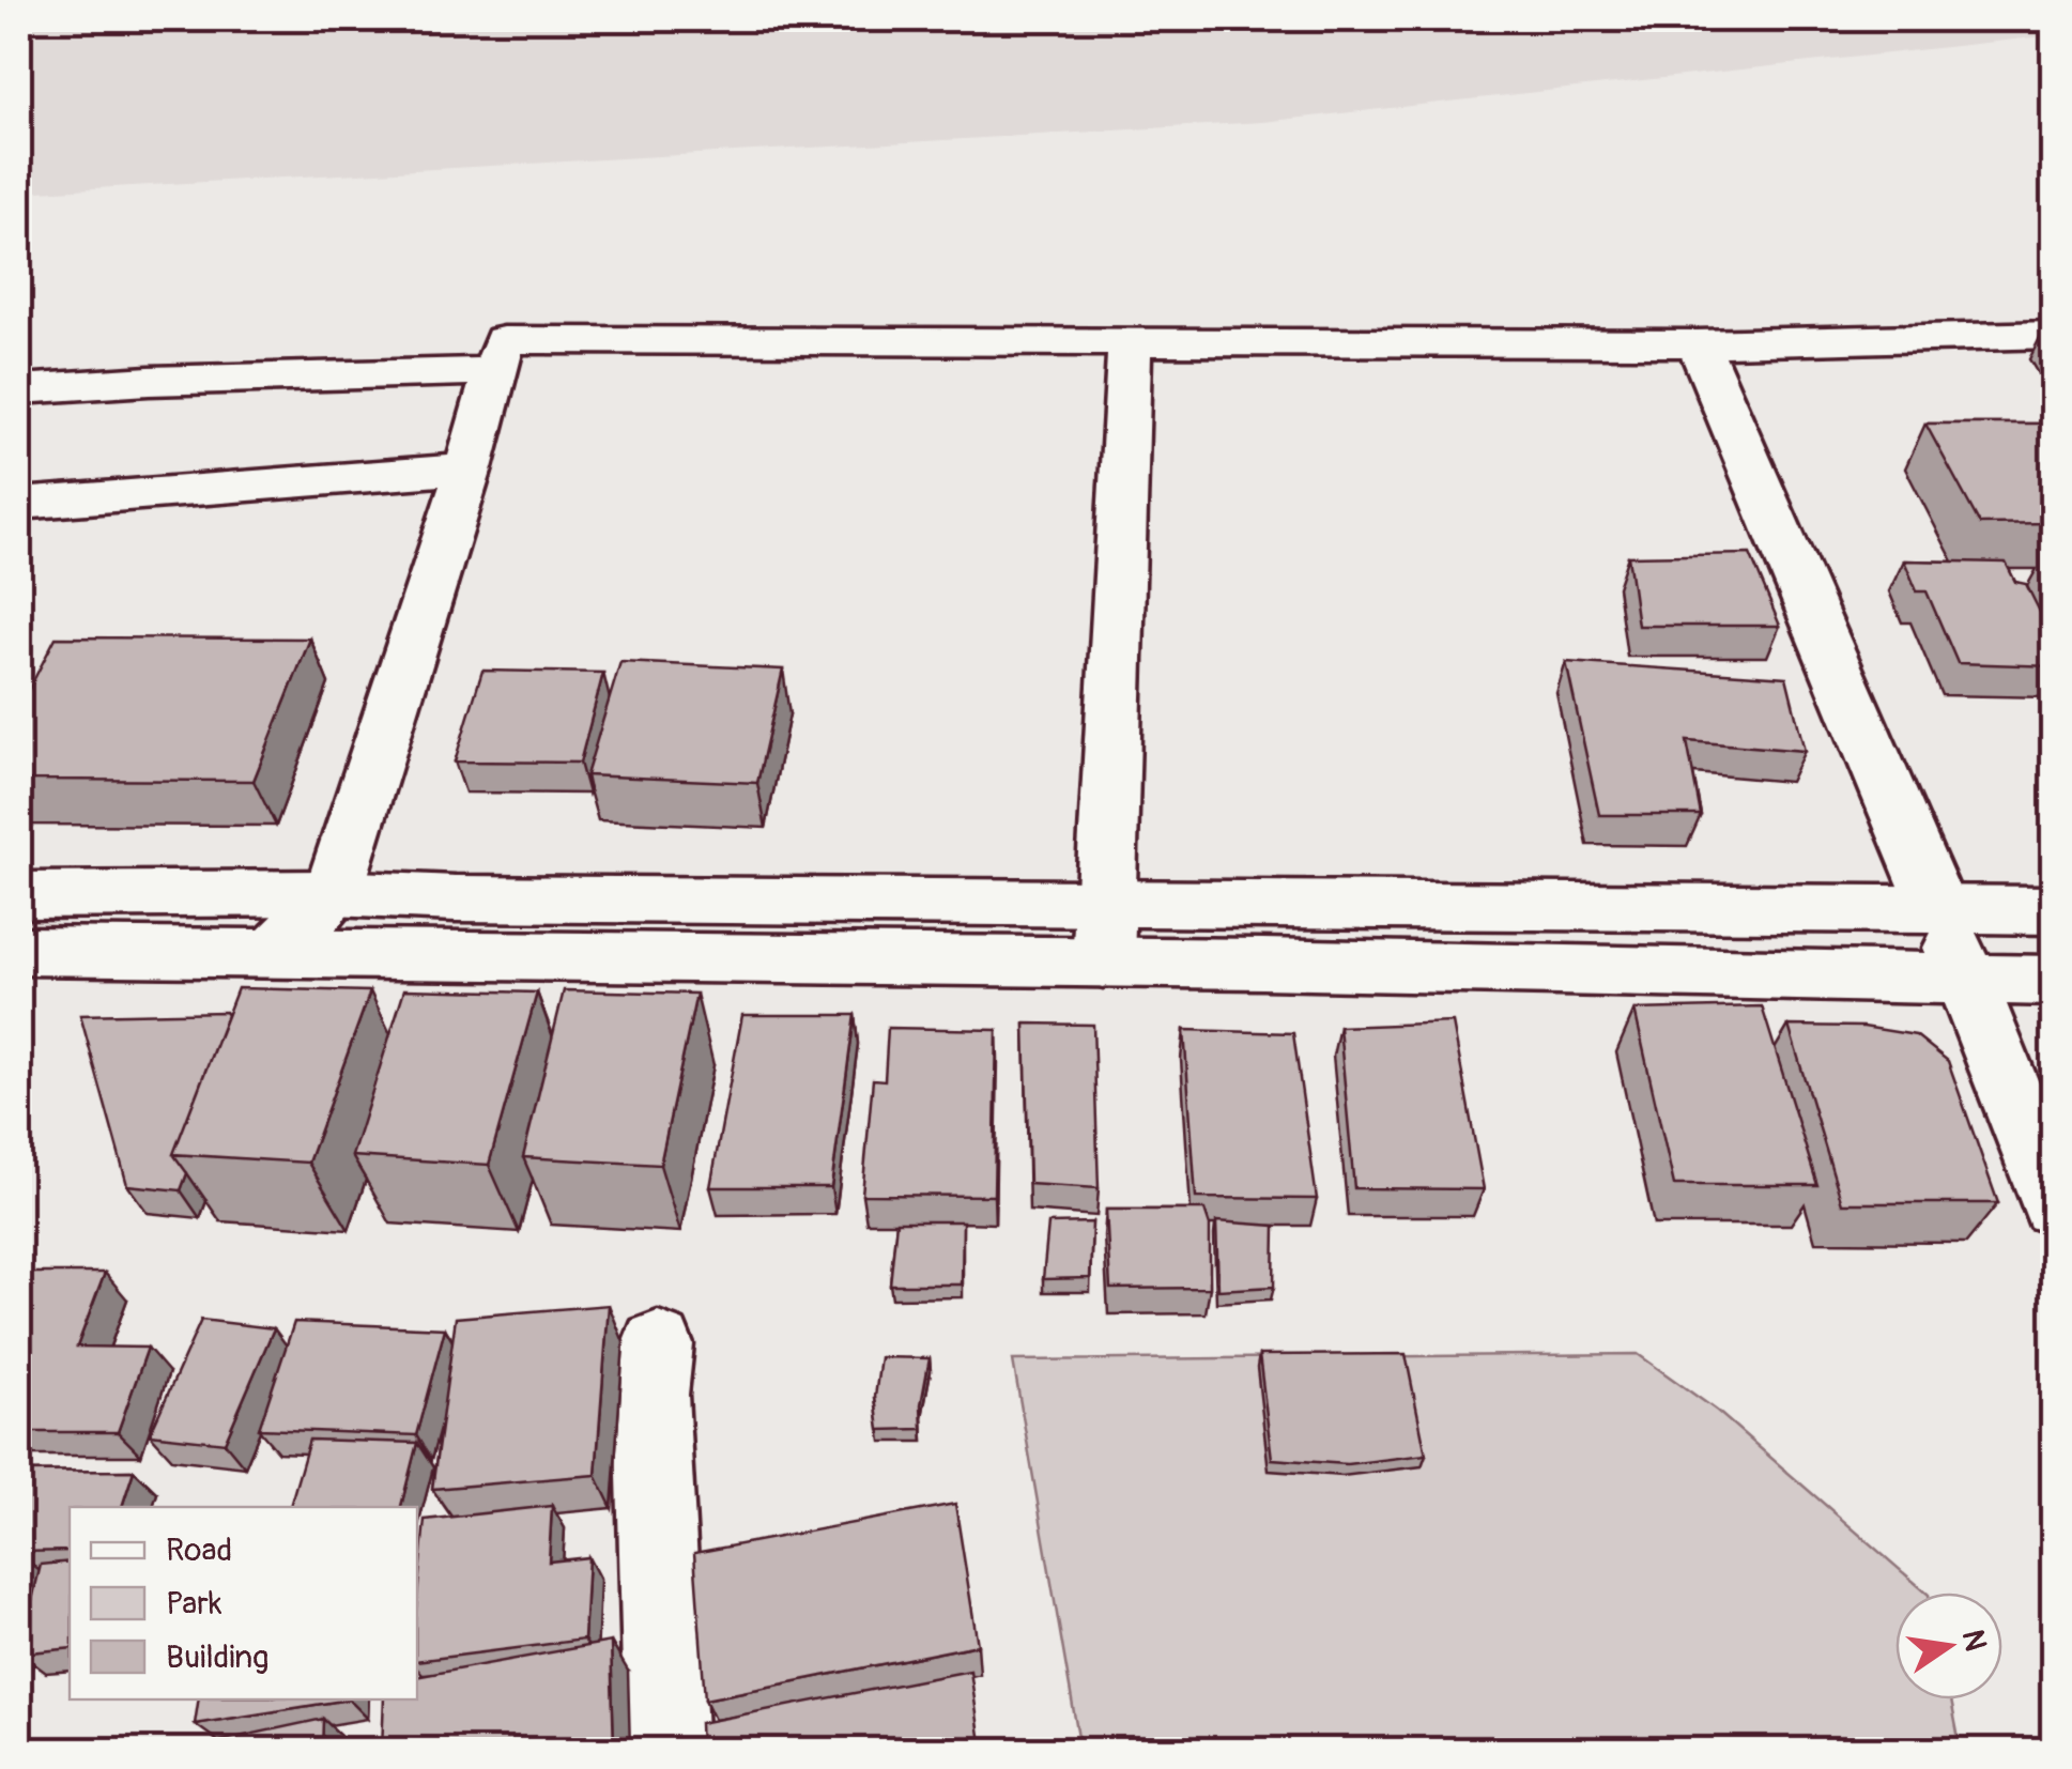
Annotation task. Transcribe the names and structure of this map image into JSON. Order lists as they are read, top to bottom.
{
  "legend": ["Road", "Park", "Building"],
  "north": "right"
}
